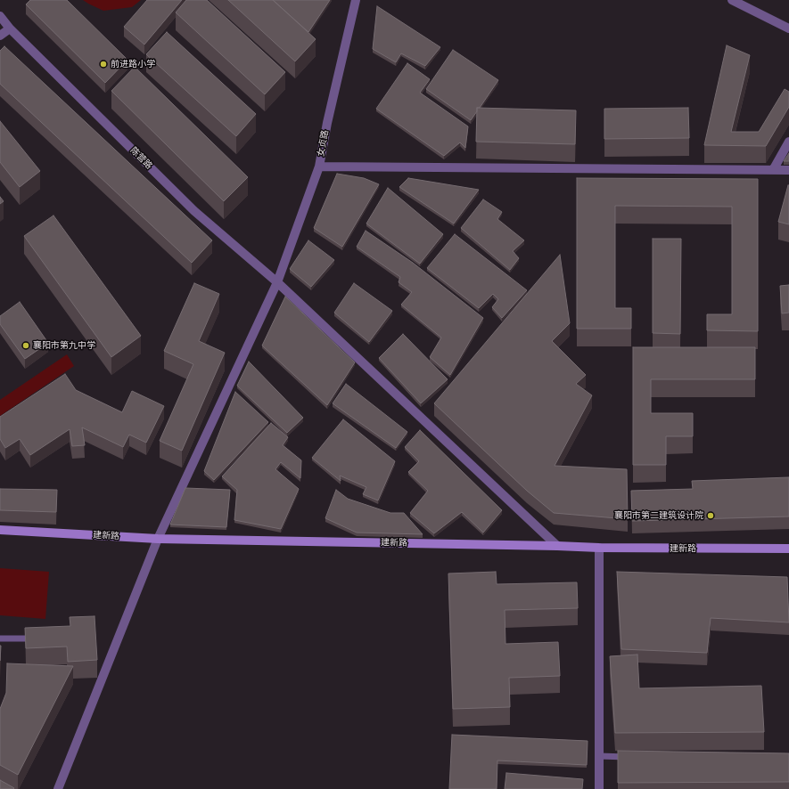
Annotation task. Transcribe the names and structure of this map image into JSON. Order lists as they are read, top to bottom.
{
  "streets": {
    "street": ["女贞路", "陈营路", "建新路"]
  },
  "crossings": [
    ["女贞路", "陈营路"],
    ["女贞路", "建新路"],
    ["陈营路", "建新路"]
  ],
  "places": ["前进路小学", "襄阳市第九中学", "襄阳市第二建筑设计院"]
}
